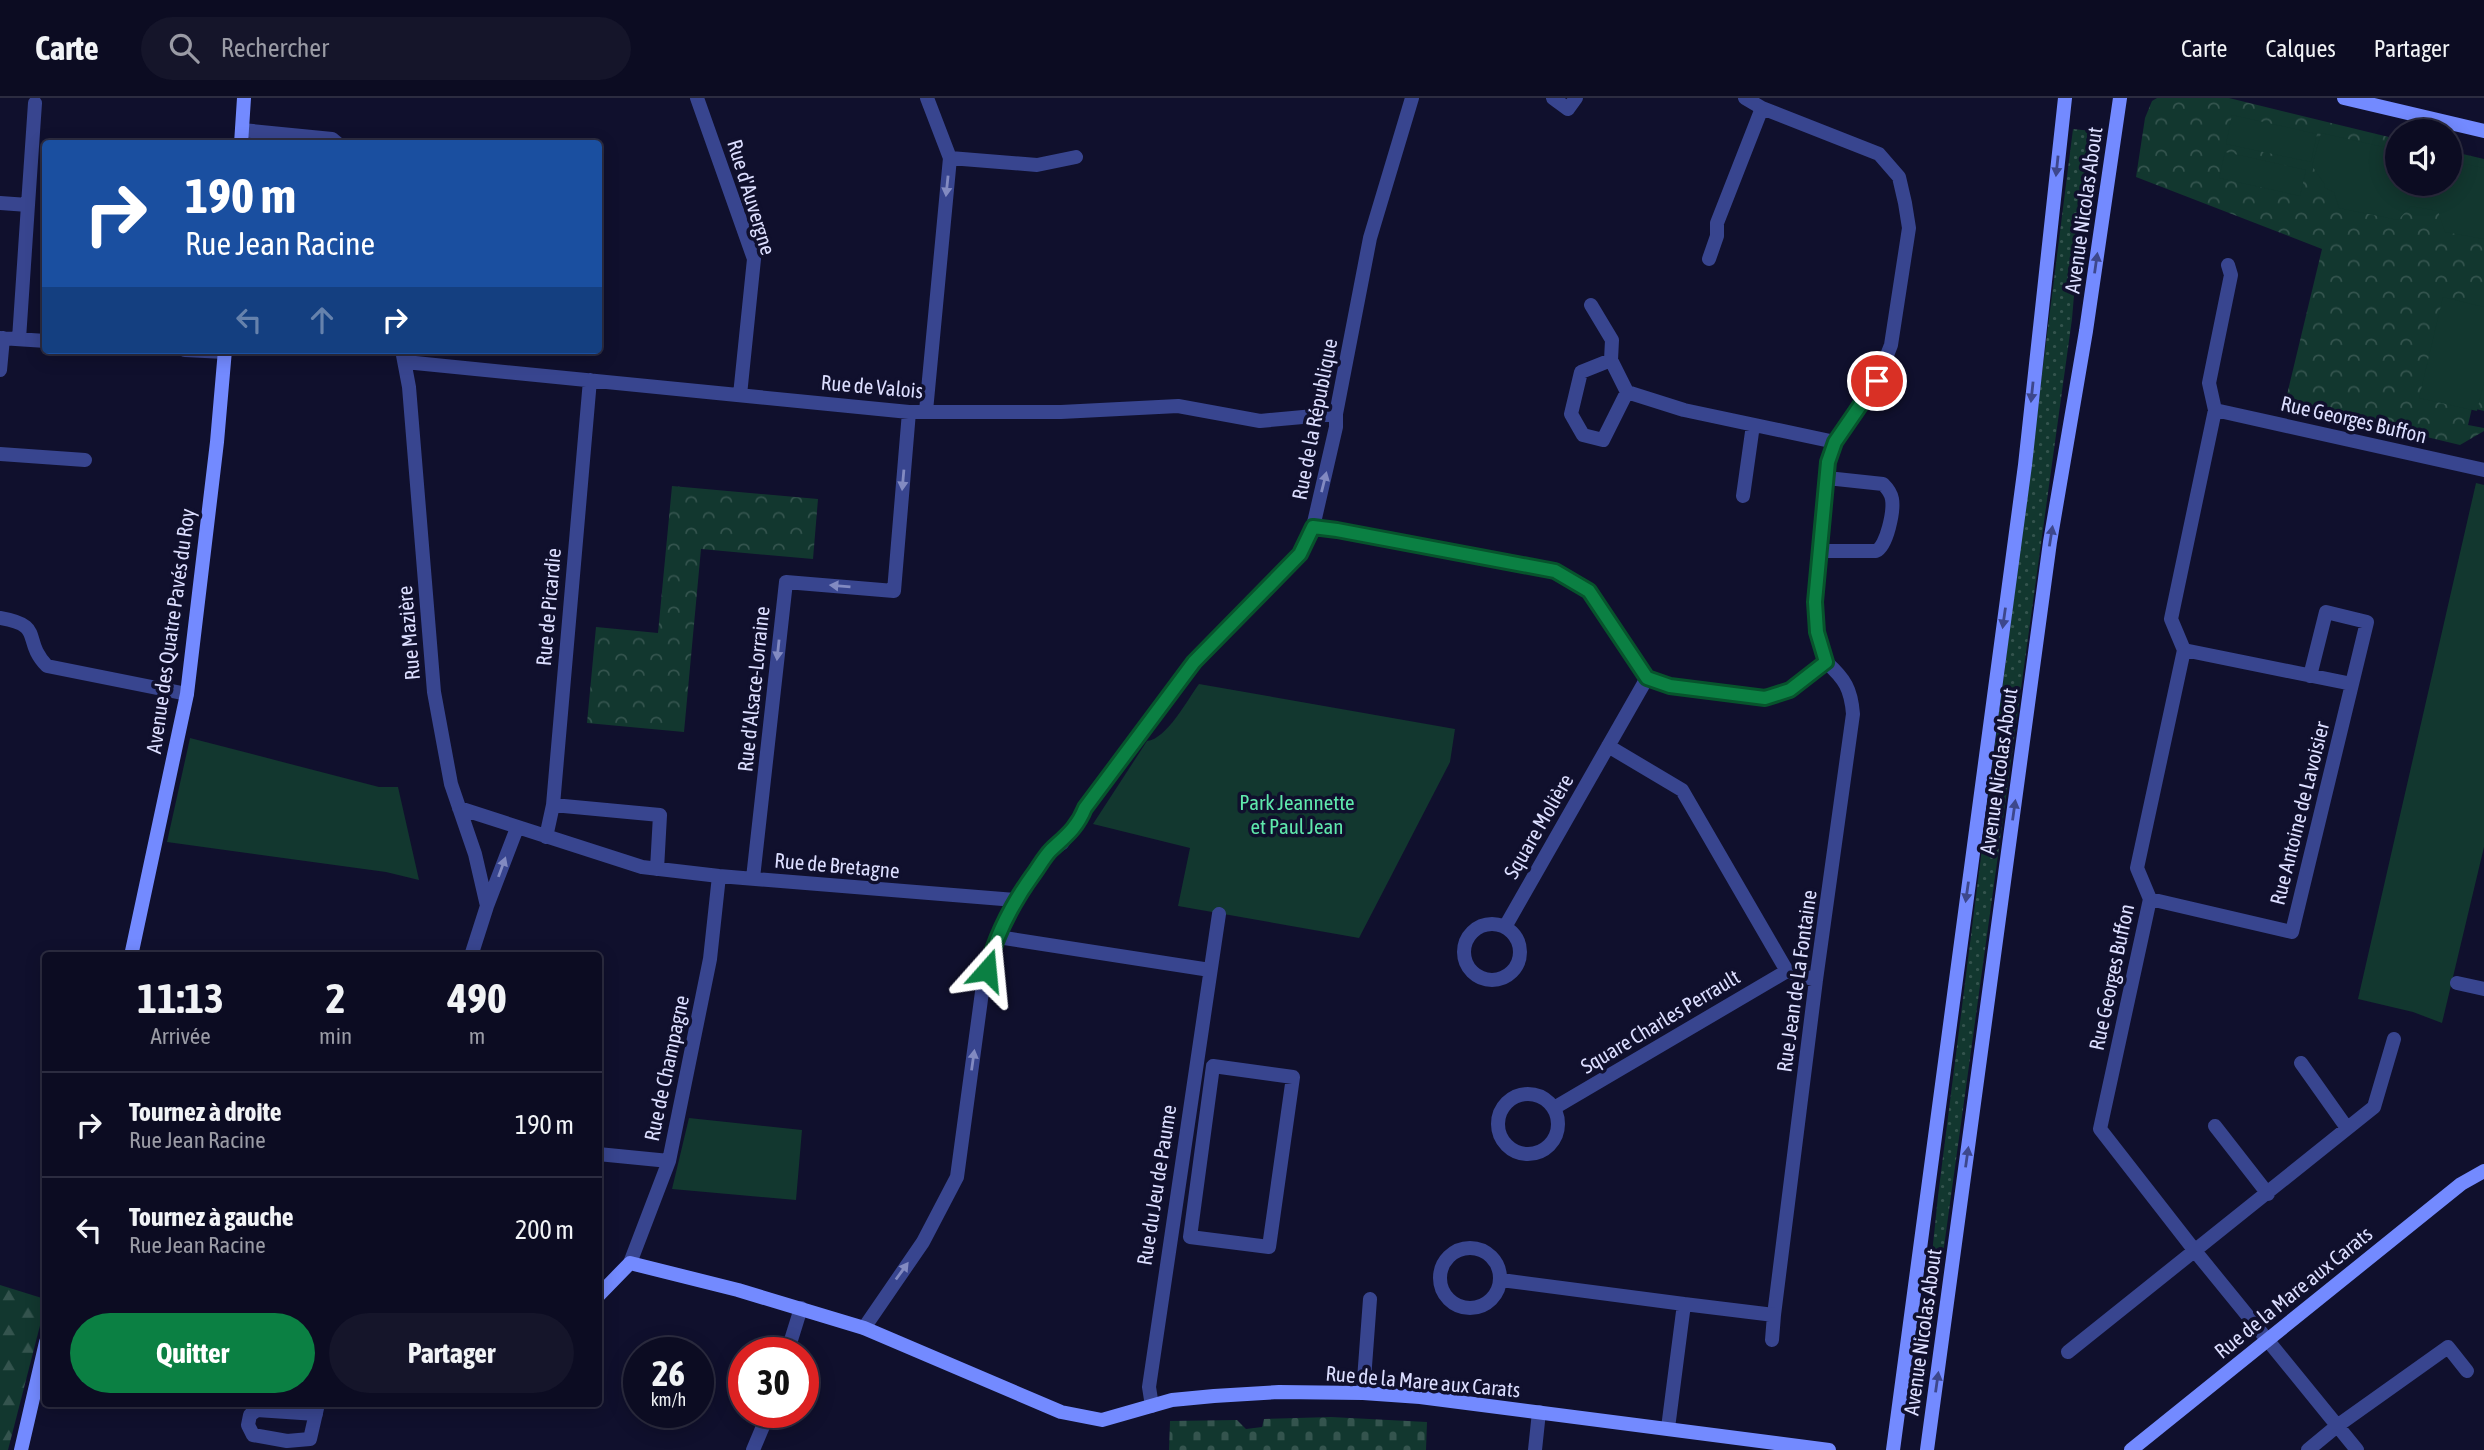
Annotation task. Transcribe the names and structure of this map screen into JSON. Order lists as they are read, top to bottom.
{
  "streets": {
    "main road": ["Avenue Nicolas About", "Avenue des Quatre Pavés du Roy", "Rue de la Mare aux Carats"],
    "street": [
      "Rue d'Auvergne",
      "Rue de Valois",
      "Rue de la République",
      "Rue Georges Buffon",
      "Rue de Picardie",
      "Rue Mazière",
      "Rue d'Alsace-Lorraine",
      "Rue Antoine de Lavoisier",
      "Square Molière",
      "Rue de Bretagne",
      "Rue Jean de La Fontaine",
      "Square Charles Perrault",
      "Rue de Champagne",
      "Rue du Jeu de Paume"
    ]
  },
  "crossings": [
    ["Rue d'Auvergne", "Rue de Valois"],
    ["Rue de Valois", "Rue de la République"],
    ["Rue de Valois", "Rue de Picardie"],
    ["Rue de Valois", "Rue Mazière"],
    ["Rue de Valois", "Rue d'Alsace-Lorraine"],
    ["Rue de la République", "Rue de Bretagne"],
    ["Rue de la République", "Rue de la Mare aux Carats"],
    ["Rue Georges Buffon", "Rue Antoine de Lavoisier"],
    ["Rue Georges Buffon", "Rue de la Mare aux Carats"],
    ["Rue de Picardie", "Rue de Bretagne"],
    ["Rue Mazière", "Rue de Bretagne"],
    ["Rue d'Alsace-Lorraine", "Rue de Bretagne"],
    ["Rue de Bretagne", "Rue de Champagne"],
    ["Rue de Champagne", "Rue de la Mare aux Carats"],
    ["Rue du Jeu de Paume", "Rue de la Mare aux Carats"]
  ],
  "one_way": ["Rue de la République", "Rue d'Alsace-Lorraine"],
  "parks": ["Park Jeannette et Paul Jean"],
  "page": {
    "header": "Carte",
    "search": "Rechercher",
    "nav": ["Carte", "Calques", "Partager"],
    "turn": ["190 m", "Rue Jean Racine"],
    "eta": [
      "11:13",
      "Arrivée",
      "2",
      "min",
      "490",
      "m"
    ],
    "list": [
      {
        "name": "Tournez à droite",
        "note": "Rue Jean Racine",
        "value": "190 m"
      },
      {
        "name": "Tournez à gauche",
        "note": "Rue Jean Racine",
        "value": "200 m"
      }
    ],
    "buttons": ["Quitter", "Partager"],
    "speed": "26 km/h",
    "limit": "30"
  }
}
